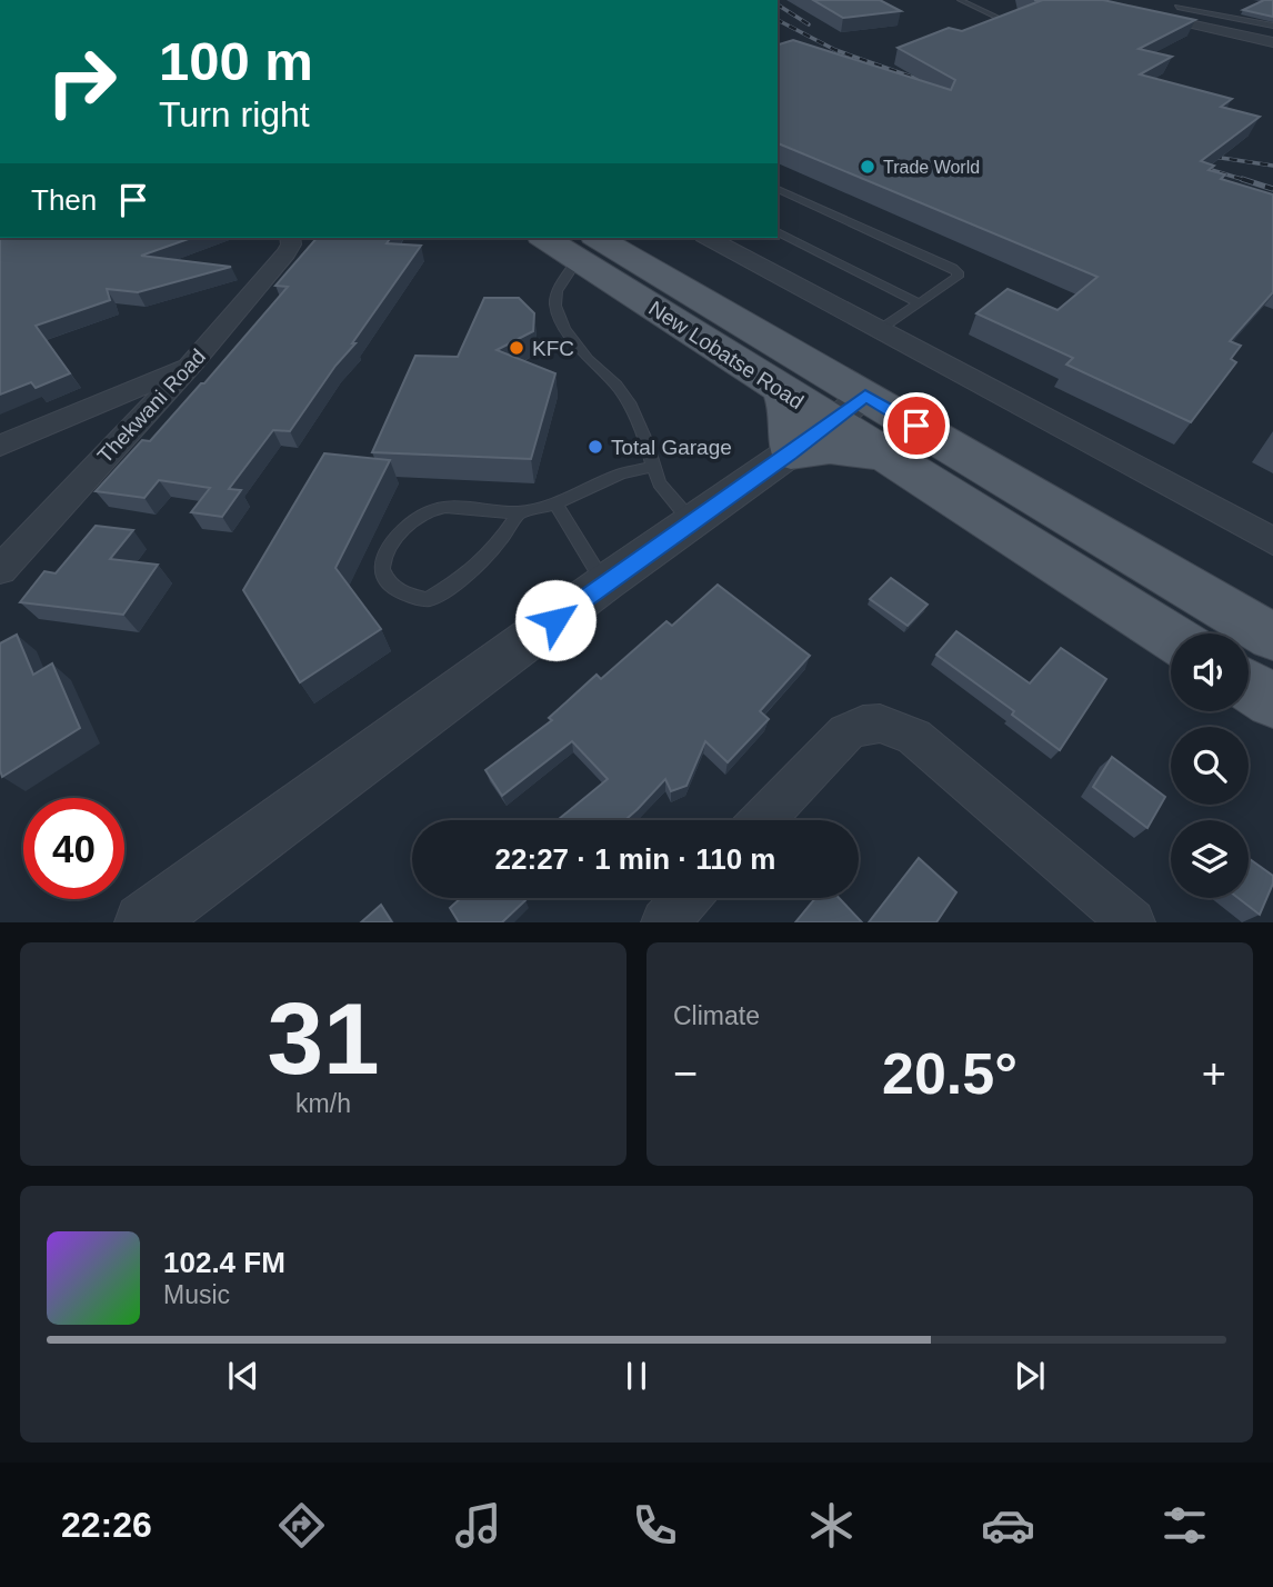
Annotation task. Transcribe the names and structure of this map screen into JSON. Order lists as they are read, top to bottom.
{
  "streets": {
    "main road": ["New Lobatse Road"],
    "street": ["Thekwani Road"]
  },
  "places": ["Trade World", "KFC", "Total Garage"],
  "page": {
    "turn": ["100 m", "Turn right"],
    "then": "Then",
    "limit": "40",
    "trip": "22:27 · 1 min · 110 m",
    "tile": [
      ["31", "km/h"],
      "Climate"
    ],
    "heat": ["−", "20.5°", "+"],
    "song": ["102.4 FM", "Music"],
    "tabs": "22:26"
  }
}
